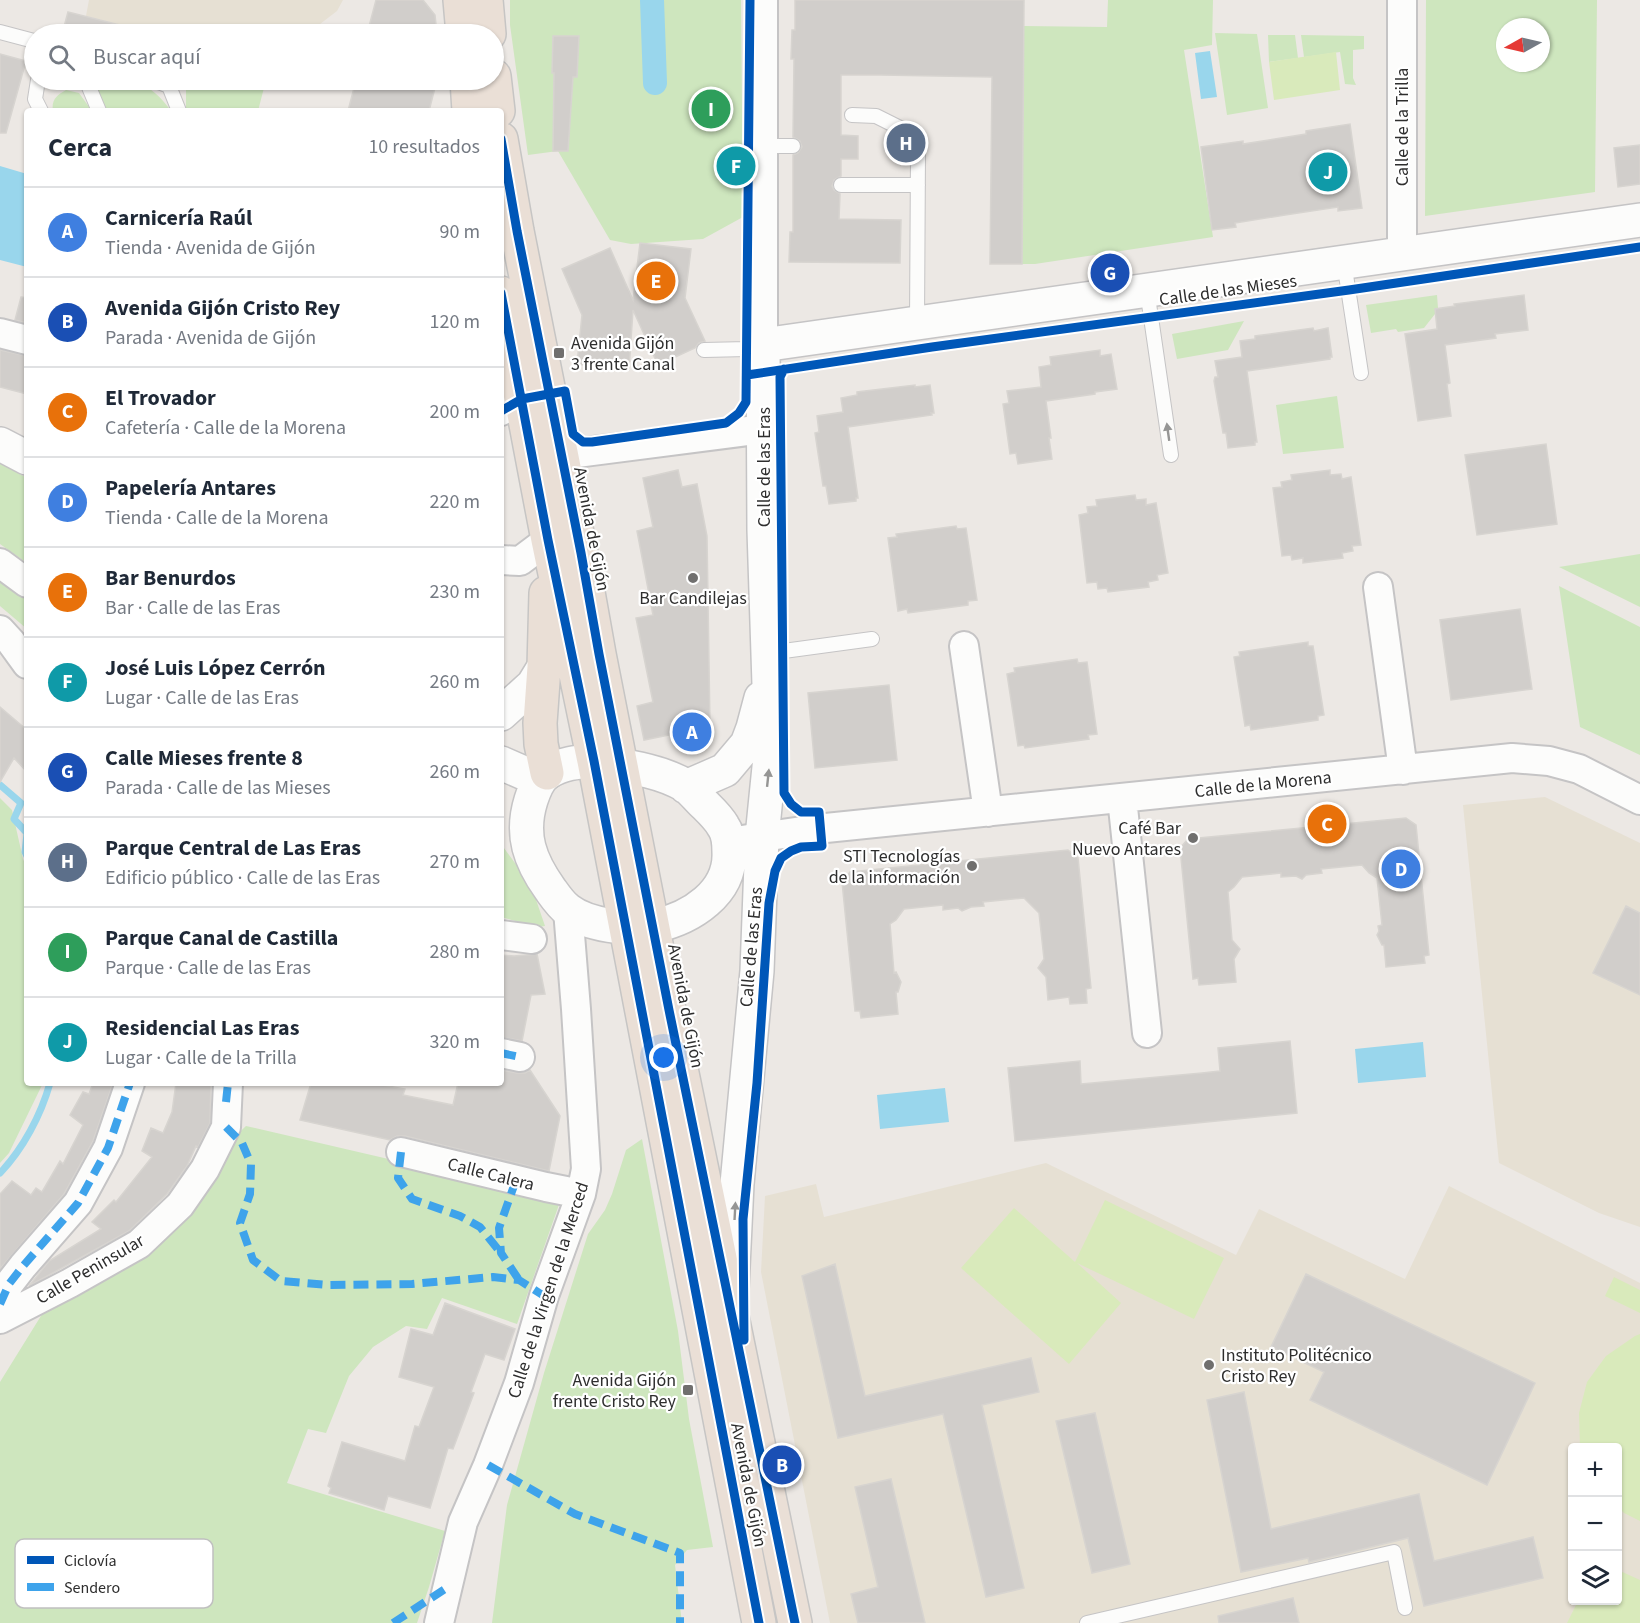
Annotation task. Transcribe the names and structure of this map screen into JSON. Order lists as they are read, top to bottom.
{
  "streets": {
    "highway": ["Avenida de Gijón"],
    "main road": ["Calle de las Mieses", "Calle de las Eras"],
    "street": [
      "Calle de la Trilla",
      "Calle de la Morena",
      "Calle Calera",
      "Calle Peninsular",
      "Calle de la Virgen de la Merced"
    ]
  },
  "crossings": [
    ["Calle de la Trilla", "Calle de las Mieses"],
    ["Calle de las Mieses", "Calle de las Eras"],
    ["Calle de las Eras", "Avenida de Gijón"],
    ["Calle de las Eras", "Calle de la Morena"],
    ["Calle Calera", "Calle de la Virgen de la Merced"]
  ],
  "one_way": ["Calle de las Eras"],
  "places": {
    "transit": ["Avenida Gijón 3 frente Canal", "Avenida Gijón frente Cristo Rey"],
    "other": [
      "Bar Candilejas",
      "Café Bar Nuevo Antares",
      "STI Tecnologías de la información",
      "Instituto Politécnico Cristo Rey"
    ]
  },
  "legend": ["Ciclovía", "Sendero"],
  "north": "left",
  "page": {
    "search": "Buscar aquí",
    "pins": [
      "I",
      "H",
      "F",
      "J",
      "G",
      "E",
      "A",
      "C",
      "D",
      "B"
    ],
    "heading": ["Cerca", "10 resultados"],
    "list": [
      {
        "mark": "A",
        "name": "Carnicería Raúl",
        "note": "Tienda · Avenida de Gijón",
        "value": "90 m"
      },
      {
        "mark": "B",
        "name": "Avenida Gijón Cristo Rey",
        "note": "Parada · Avenida de Gijón",
        "value": "120 m"
      },
      {
        "mark": "C",
        "name": "El Trovador",
        "note": "Cafetería · Calle de la Morena",
        "value": "200 m"
      },
      {
        "mark": "D",
        "name": "Papelería Antares",
        "note": "Tienda · Calle de la Morena",
        "value": "220 m"
      },
      {
        "mark": "E",
        "name": "Bar Benurdos",
        "note": "Bar · Calle de las Eras",
        "value": "230 m"
      },
      {
        "mark": "F",
        "name": "José Luis López Cerrón",
        "note": "Lugar · Calle de las Eras",
        "value": "260 m"
      },
      {
        "mark": "G",
        "name": "Calle Mieses frente 8",
        "note": "Parada · Calle de las Mieses",
        "value": "260 m"
      },
      {
        "mark": "H",
        "name": "Parque Central de Las Eras",
        "note": "Edificio público · Calle de las Eras",
        "value": "270 m"
      },
      {
        "mark": "I",
        "name": "Parque Canal de Castilla",
        "note": "Parque · Calle de las Eras",
        "value": "280 m"
      },
      {
        "mark": "J",
        "name": "Residencial Las Eras",
        "note": "Lugar · Calle de la Trilla",
        "value": "320 m"
      }
    ],
    "map_buttons": ["+", "−"]
  }
}
